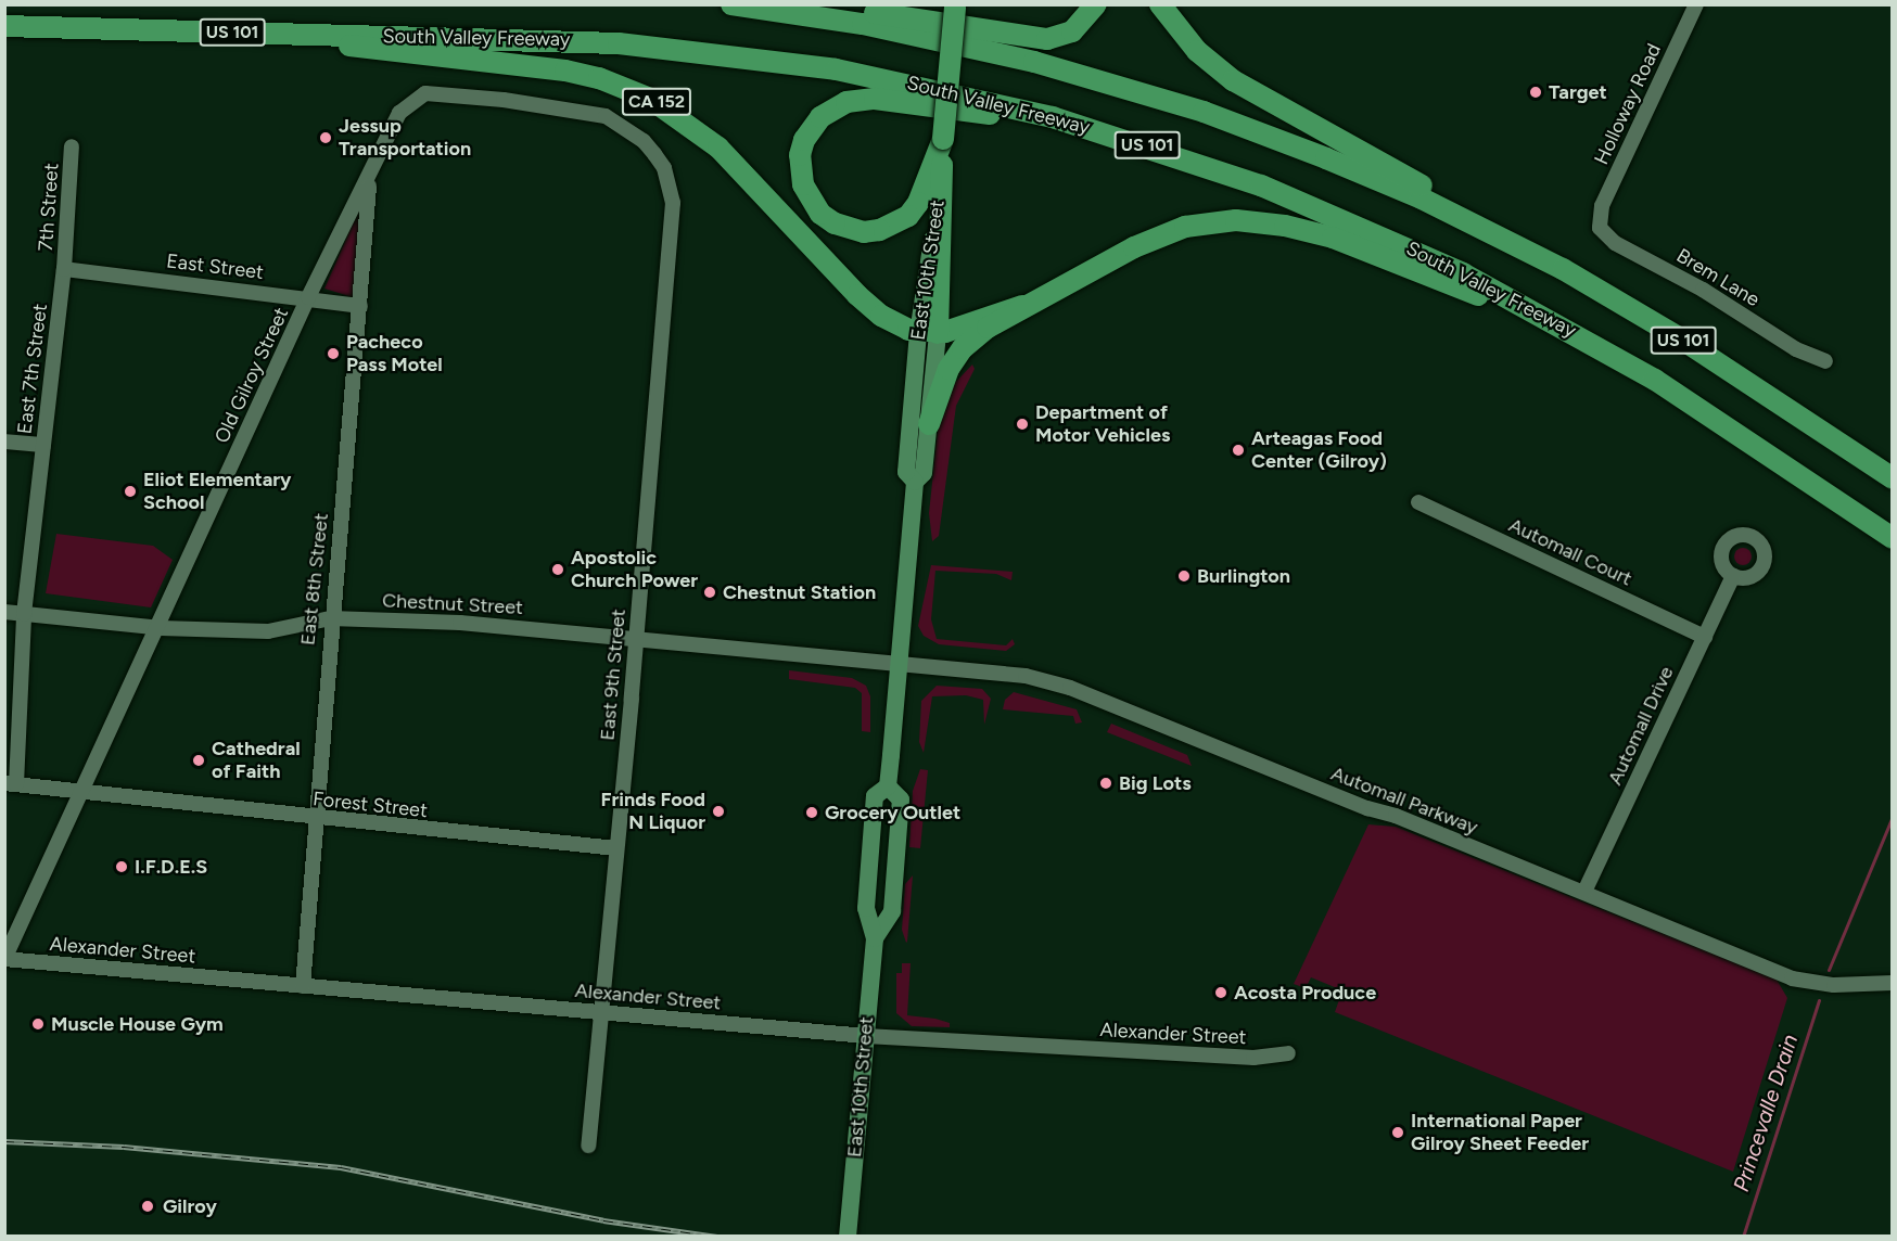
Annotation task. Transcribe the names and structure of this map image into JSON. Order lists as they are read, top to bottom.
{
  "streets": {
    "highway": [
      "US 101",
      "South Valley Freeway",
      "CA 152",
      "East 10th Street"
    ],
    "street": [
      "Holloway Road",
      "7th Street",
      "East Street",
      "Brem Lane",
      "East 7th Street",
      "Old Gilroy Street",
      "Automall Court",
      "East 8th Street",
      "Chestnut Street",
      "East 9th Street",
      "Automall Drive",
      "Automall Parkway",
      "Forest Street",
      "Alexander Street"
    ]
  },
  "crossings": [
    ["South Valley Freeway", "CA 152"],
    ["CA 152", "East 10th Street"],
    ["Holloway Road", "Brem Lane"],
    ["7th Street", "East Street"],
    ["7th Street", "East 7th Street"],
    ["East Street", "East 7th Street"],
    ["East Street", "Old Gilroy Street"],
    ["East Street", "East 8th Street"],
    ["East 10th Street", "Chestnut Street"],
    ["East 10th Street", "Automall Parkway"],
    ["East 10th Street", "Alexander Street"],
    ["East 7th Street", "Chestnut Street"],
    ["East 7th Street", "Forest Street"],
    ["Old Gilroy Street", "East 8th Street"],
    ["Old Gilroy Street", "Chestnut Street"],
    ["Old Gilroy Street", "East 9th Street"],
    ["Old Gilroy Street", "Forest Street"],
    ["Old Gilroy Street", "Alexander Street"],
    ["Automall Court", "Automall Drive"],
    ["East 8th Street", "Chestnut Street"],
    ["East 8th Street", "Forest Street"],
    ["East 8th Street", "Alexander Street"],
    ["Chestnut Street", "East 9th Street"],
    ["Chestnut Street", "Automall Parkway"],
    ["East 9th Street", "Forest Street"],
    ["East 9th Street", "Alexander Street"],
    ["Automall Drive", "Automall Parkway"]
  ],
  "water": ["Princevalle Drain"],
  "places": [
    "Target",
    "Jessup Transportation",
    "Pacheco Pass Motel",
    "Department of Motor Vehicles",
    "Arteagas Food Center (Gilroy)",
    "Eliot Elementary School",
    "Apostolic Church Power",
    "Burlington",
    "Chestnut Station",
    "Cathedral of Faith",
    "Big Lots",
    "Frinds Food N Liquor",
    "Grocery Outlet",
    "I.F.D.E.S",
    "Acosta Produce",
    "Muscle House Gym",
    "International Paper Gilroy Sheet Feeder",
    "Gilroy"
  ]
}
